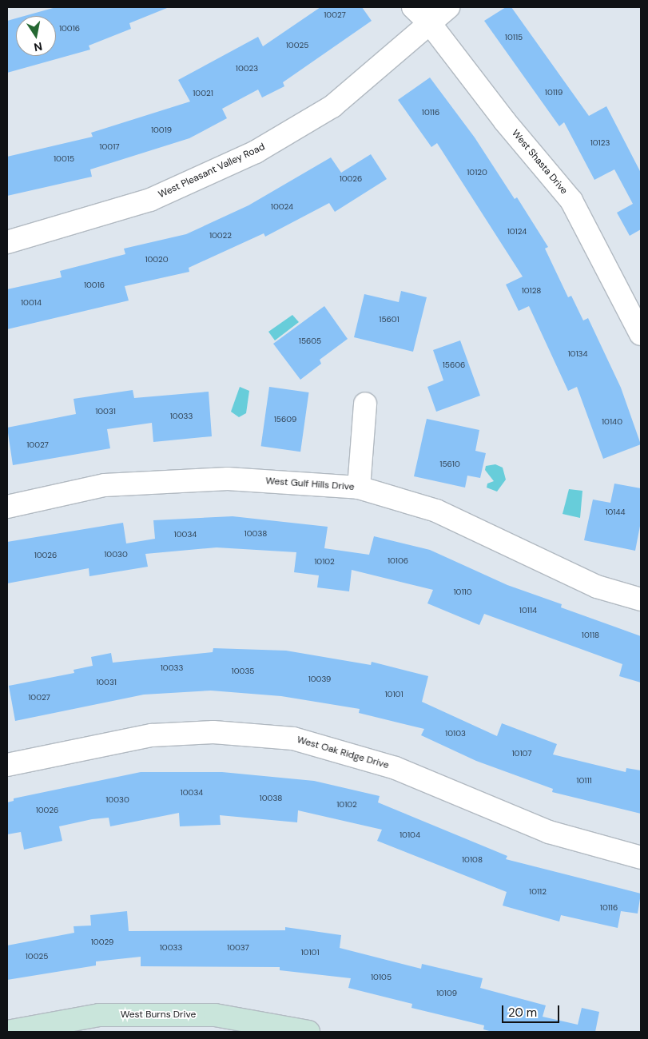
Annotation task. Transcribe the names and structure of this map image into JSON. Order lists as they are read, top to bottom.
{
  "streets": {
    "street": [
      "West Shasta Drive",
      "West Pleasant Valley Road",
      "West Gulf Hills Drive",
      "West Oak Ridge Drive",
      "West Burns Drive"
    ]
  },
  "crossings": [
    ["West Shasta Drive", "West Pleasant Valley Road"]
  ],
  "house_numbers": [
    "10027",
    "10016",
    "10115",
    "10025",
    "10023",
    "10119",
    "10021",
    "10116",
    "10019",
    "10123",
    "10017",
    "10015",
    "10120",
    "10026",
    "10024",
    "10124",
    "10022",
    "10020",
    "10016",
    "10128",
    "10014",
    "15601",
    "15605",
    "10134",
    "15606",
    "10031",
    "10033",
    "15609",
    "10140",
    "10027",
    "15610",
    "10144",
    "10038",
    "10034",
    "10030",
    "10026",
    "10106",
    "10102",
    "10110",
    "10114",
    "10118",
    "10033",
    "10035",
    "10039",
    "10031",
    "10101",
    "10027",
    "10103",
    "10107",
    "10111",
    "10034",
    "10038",
    "10030",
    "10102",
    "10026",
    "10104",
    "10108",
    "10112",
    "10116",
    "10029",
    "10033",
    "10037",
    "10101",
    "10025",
    "10105",
    "10109"
  ],
  "scale_bar": "20 m",
  "north": "bottom"
}
